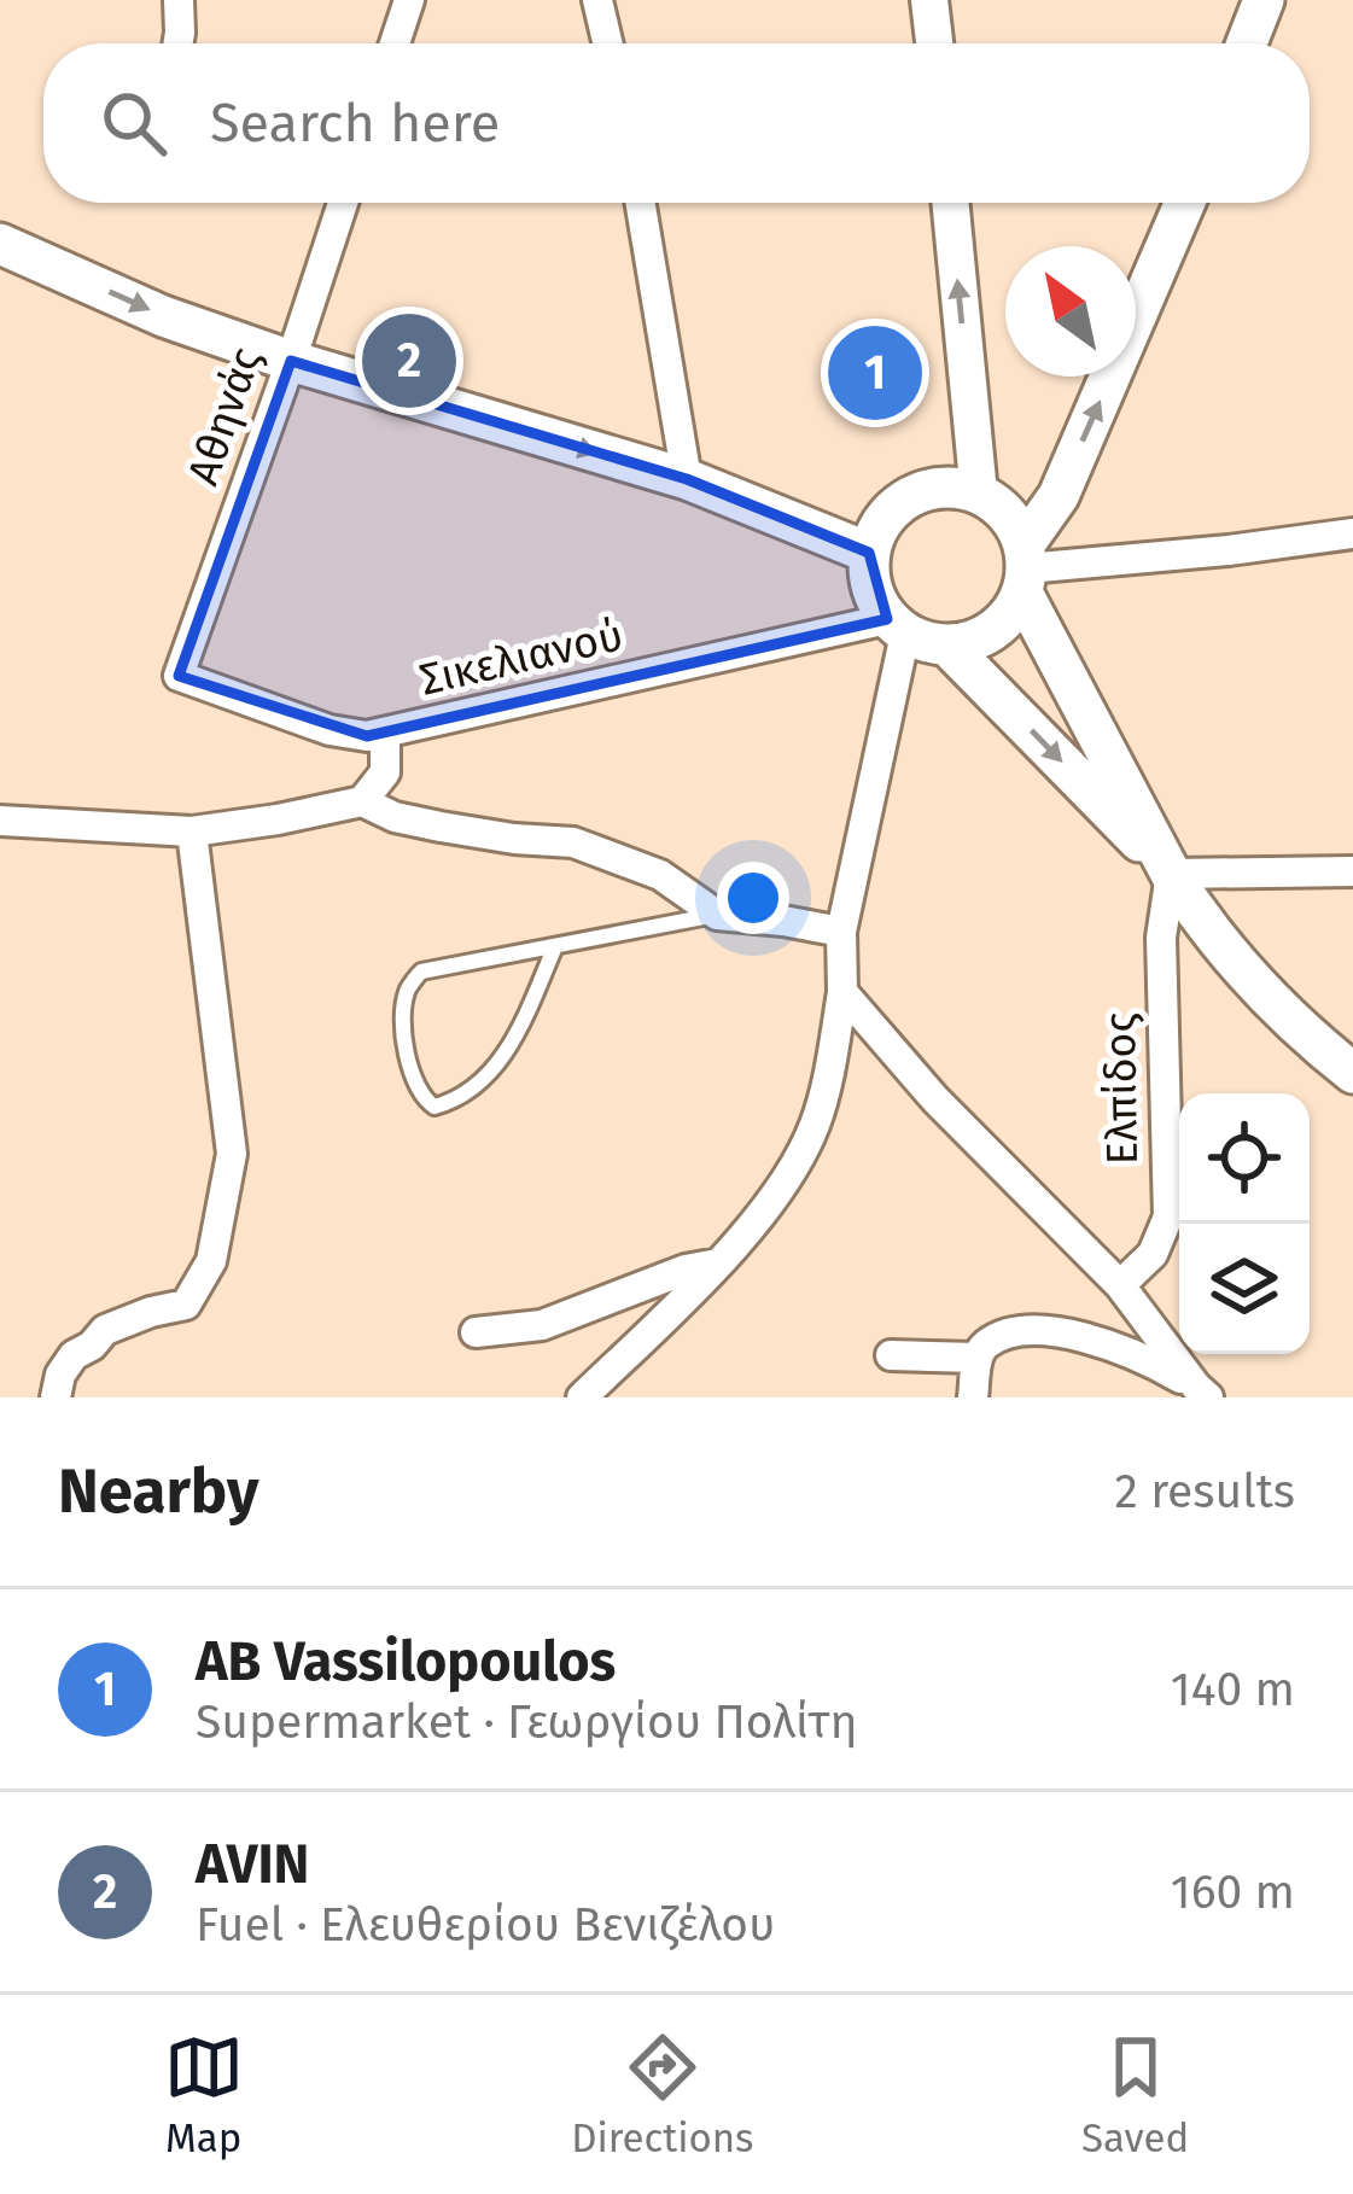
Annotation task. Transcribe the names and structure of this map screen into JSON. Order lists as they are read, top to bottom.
{
  "streets": {
    "street": ["Αθηνάς", "Σικελιανού", "Ελπίδος"]
  },
  "crossings": [
    ["Αθηνάς", "Σικελιανού"]
  ],
  "north": "top left",
  "page": {
    "search": "Search here",
    "pins": ["2", "1"],
    "heading": ["Nearby", "2 results"],
    "list": [
      {
        "mark": "1",
        "name": "AB Vassilopoulos",
        "note": "Supermarket · Γεωργίου Πολίτη",
        "value": "140 m"
      },
      {
        "mark": "2",
        "name": "AVIN",
        "note": "Fuel · Ελευθερίου Βενιζέλου",
        "value": "160 m"
      }
    ],
    "nav": ["Map", "Directions", "Saved"]
  }
}
